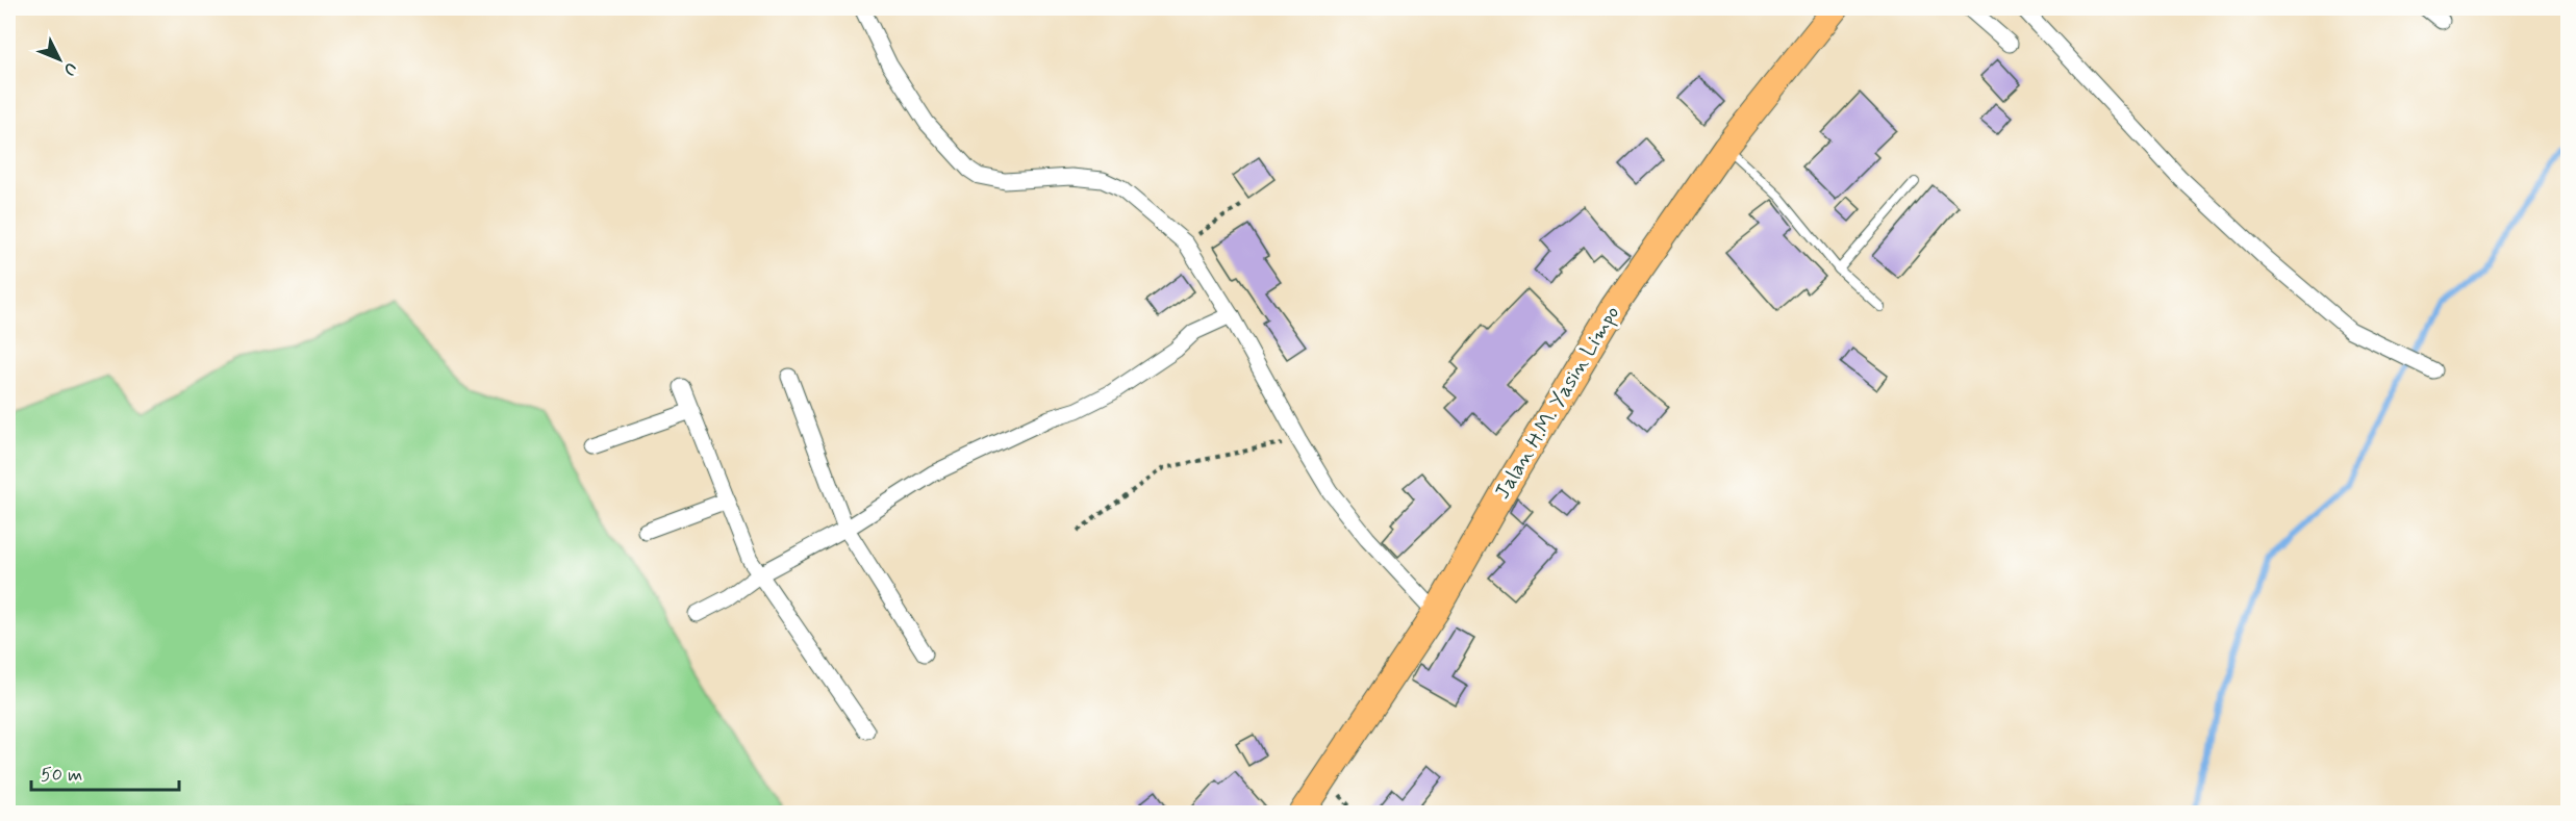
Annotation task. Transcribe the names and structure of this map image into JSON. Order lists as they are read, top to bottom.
{
  "streets": {
    "main road": ["Jalan H.M. Yasin Limpo"]
  },
  "scale_bar": "50 m",
  "north": "bottom right"
}
